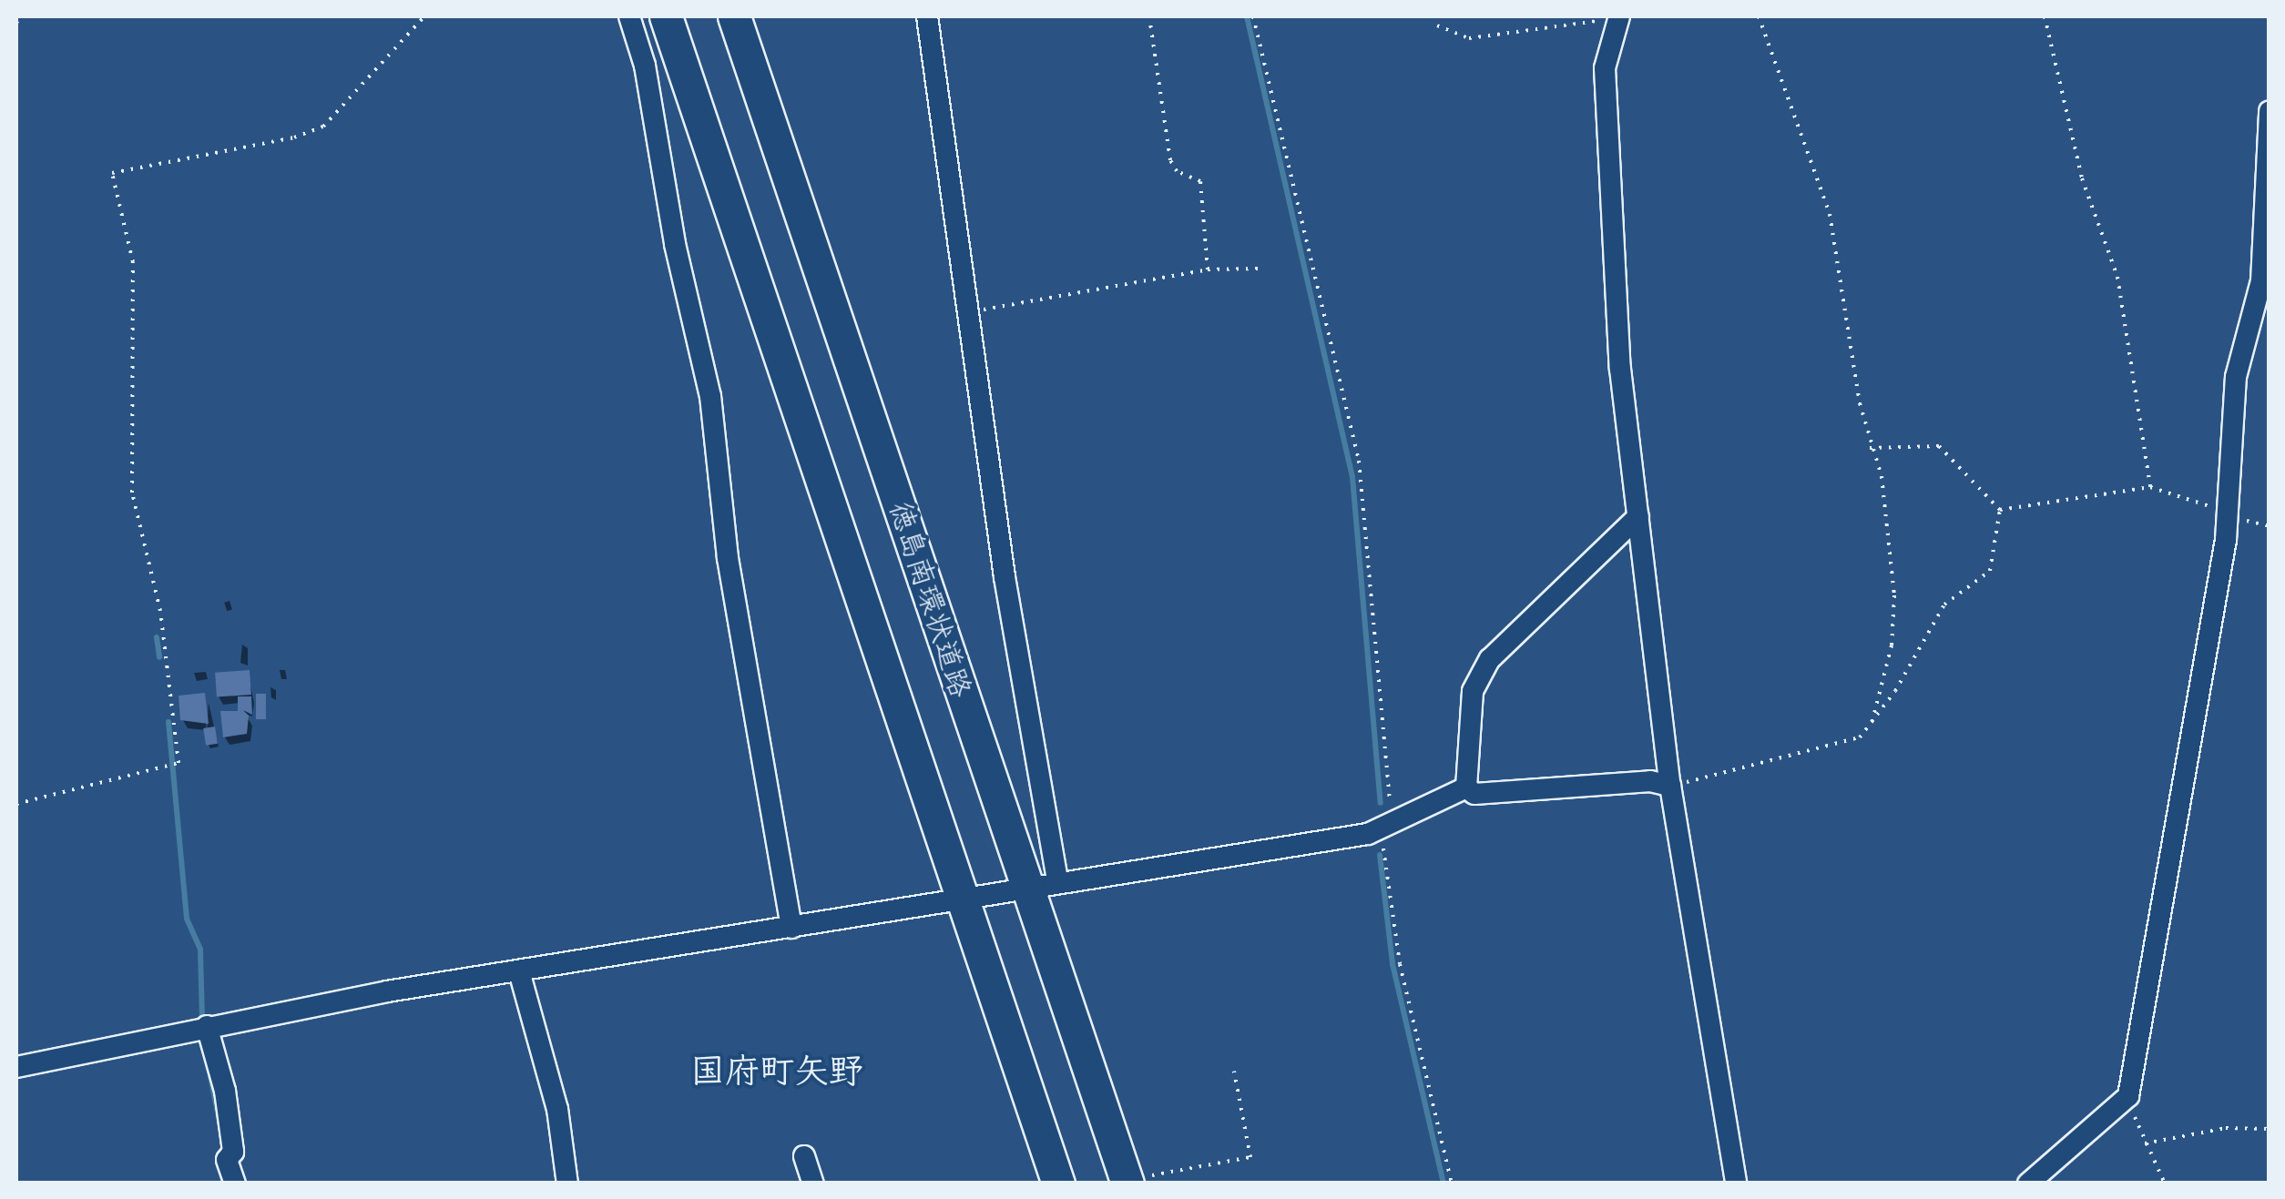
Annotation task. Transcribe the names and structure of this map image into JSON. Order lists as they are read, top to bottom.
{
  "streets": {
    "highway": ["徳島南環状道路"]
  },
  "districts": ["国府町矢野"]
}
